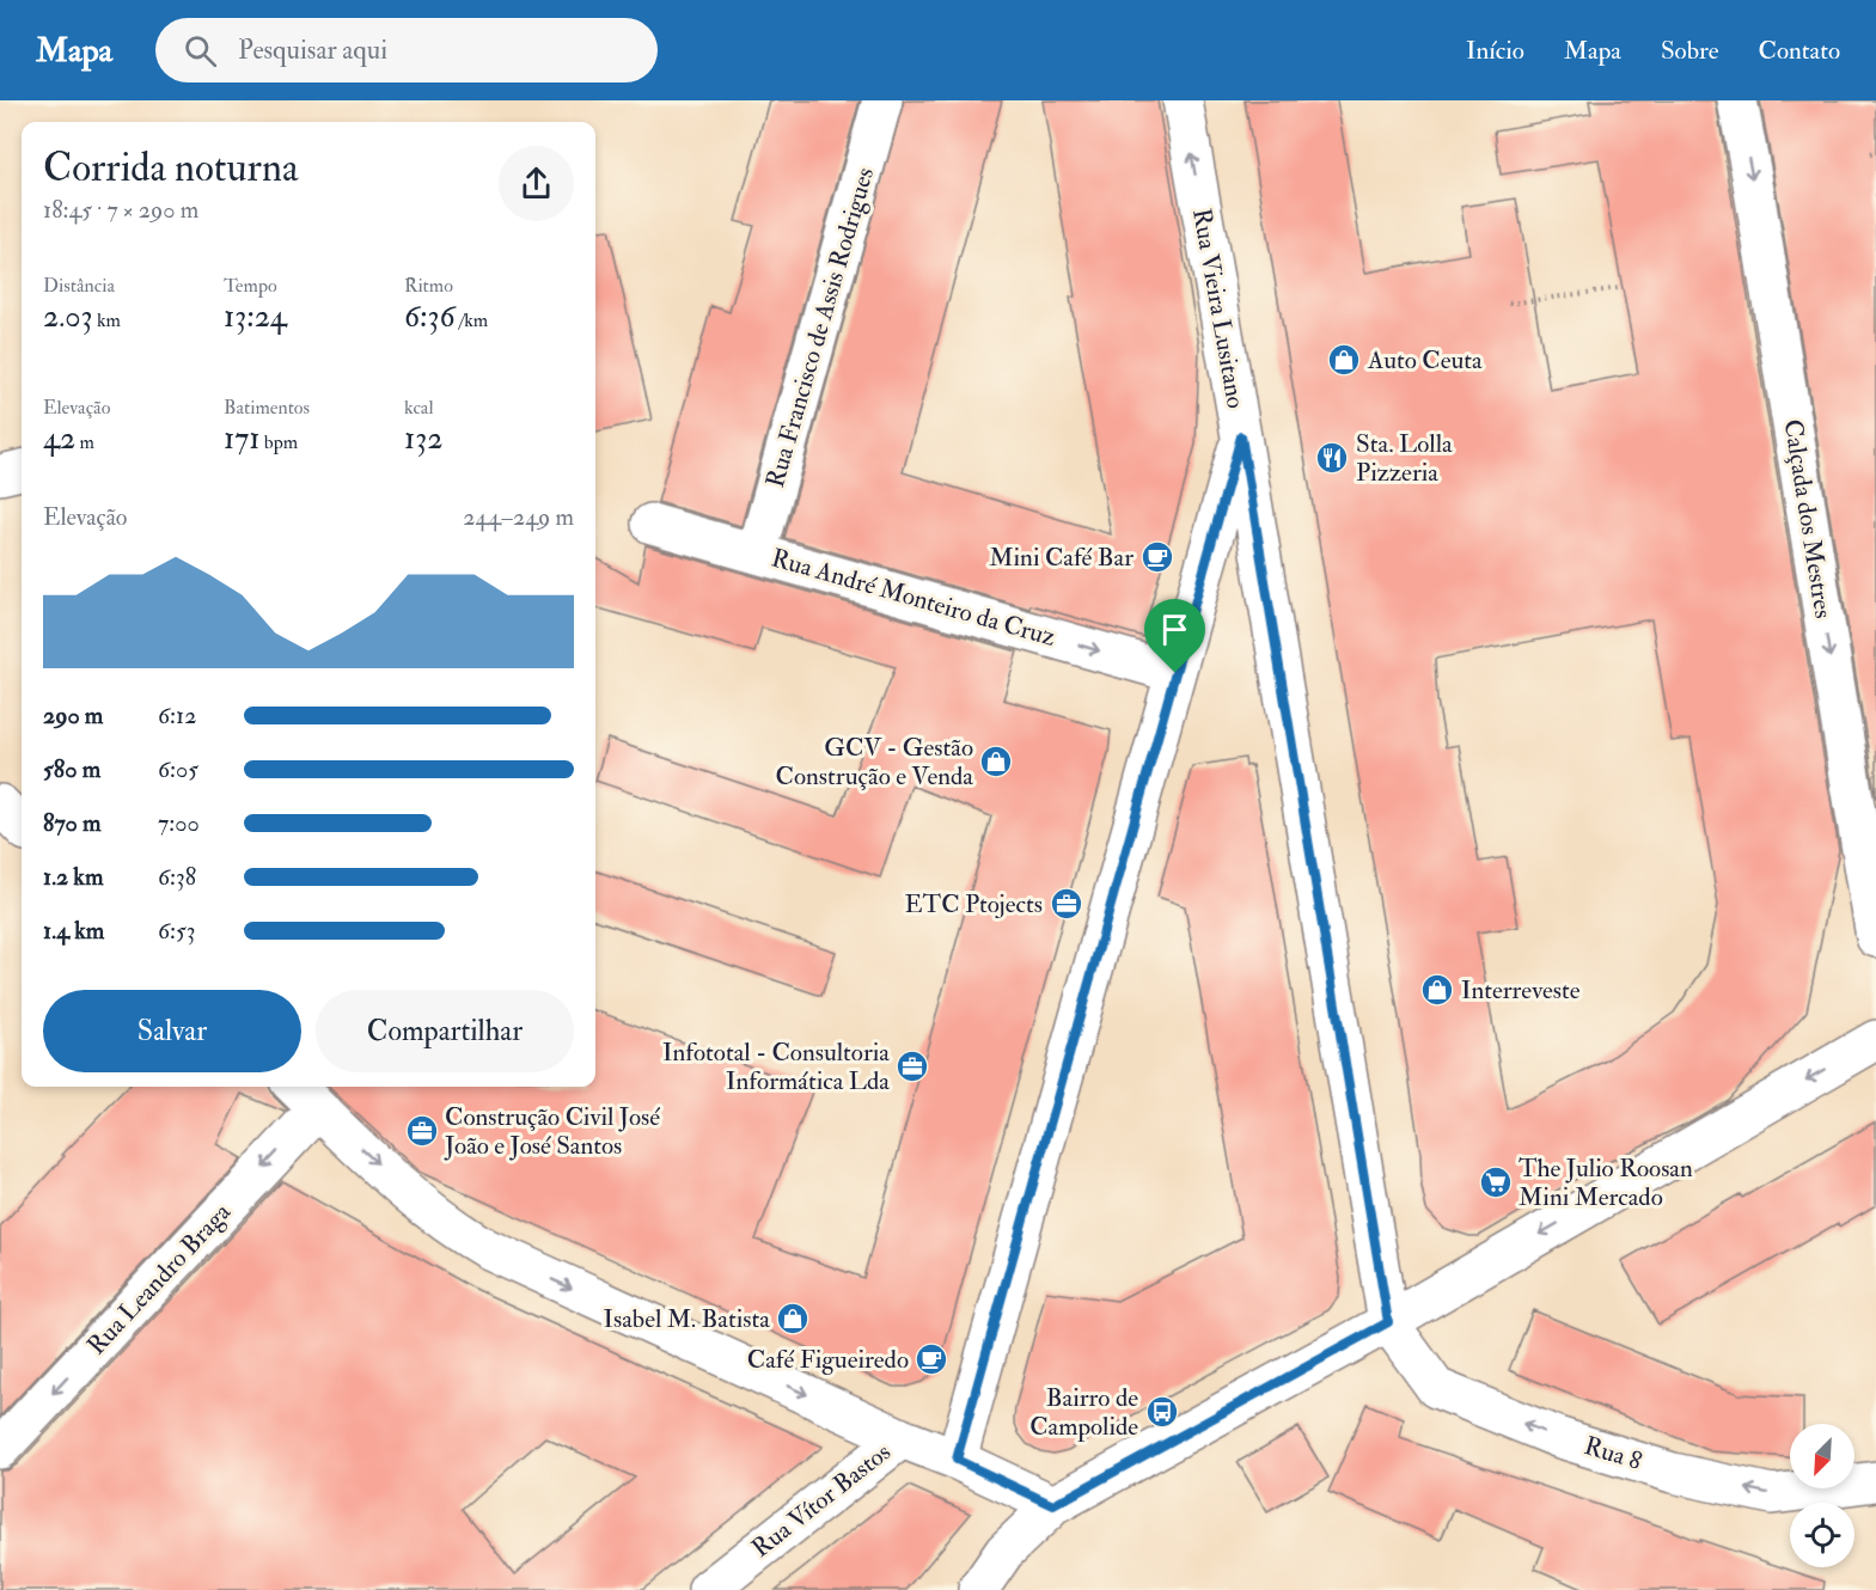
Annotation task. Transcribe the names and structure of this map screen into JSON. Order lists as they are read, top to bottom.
{
  "streets": {
    "street": [
      "Rua Vieira Lusitano",
      "Rua Francisco de Assis Rodrigues",
      "Calçada dos Mestres",
      "Rua André Monteiro da Cruz",
      "Rua Leandro Braga",
      "Rua 8",
      "Rua Vítor Bastos"
    ]
  },
  "crossings": [
    ["Rua Vieira Lusitano", "Rua 8"],
    ["Rua Francisco de Assis Rodrigues", "Rua André Monteiro da Cruz"]
  ],
  "one_way": [
    "Calçada dos Mestres",
    "Rua André Monteiro da Cruz",
    "Rua Leandro Braga",
    "Rua 8"
  ],
  "places": {
    "shop": [
      "Auto Ceuta",
      "GCV - Gestão Construção e Venda",
      "Interreveste",
      "Isabel M. Batista"
    ],
    "restaurant": ["Sta. Lolla Pizzeria"],
    "cafe": ["Mini Café Bar", "Café Figueiredo"],
    "office": ["ETC Ptojects", "Infototal - Consultoria Informática Lda", "Construção Civil José João e José Santos"],
    "supermarket": ["The Julio Roosan Mini Mercado"],
    "bus stop": ["Bairro de Campolide"]
  },
  "north": "bottom left",
  "page": {
    "header": "Mapa",
    "search": "Pesquisar aqui",
    "nav": [
      "Início",
      "Mapa",
      "Sobre",
      "Contato"
    ],
    "heading": ["Corrida noturna", "18:45 · 7 × 290 m"],
    "stats": [
      ["Distância", "2.03 km"],
      ["Tempo", "13:24"],
      ["Ritmo", "6:36 /km"],
      ["Elevação", "42 m"],
      ["Batimentos", "171 bpm"],
      ["kcal", "132"]
    ],
    "chart": ["Elevação", "244–249 m"],
    "list": [
      {
        "name": "290 m",
        "note": "6:12"
      },
      {
        "name": "580 m",
        "note": "6:05"
      },
      {
        "name": "870 m",
        "note": "7:00"
      },
      {
        "name": "1.2 km",
        "note": "6:38"
      },
      {
        "name": "1.4 km",
        "note": "6:53"
      }
    ],
    "buttons": ["Salvar", "Compartilhar"]
  }
}
